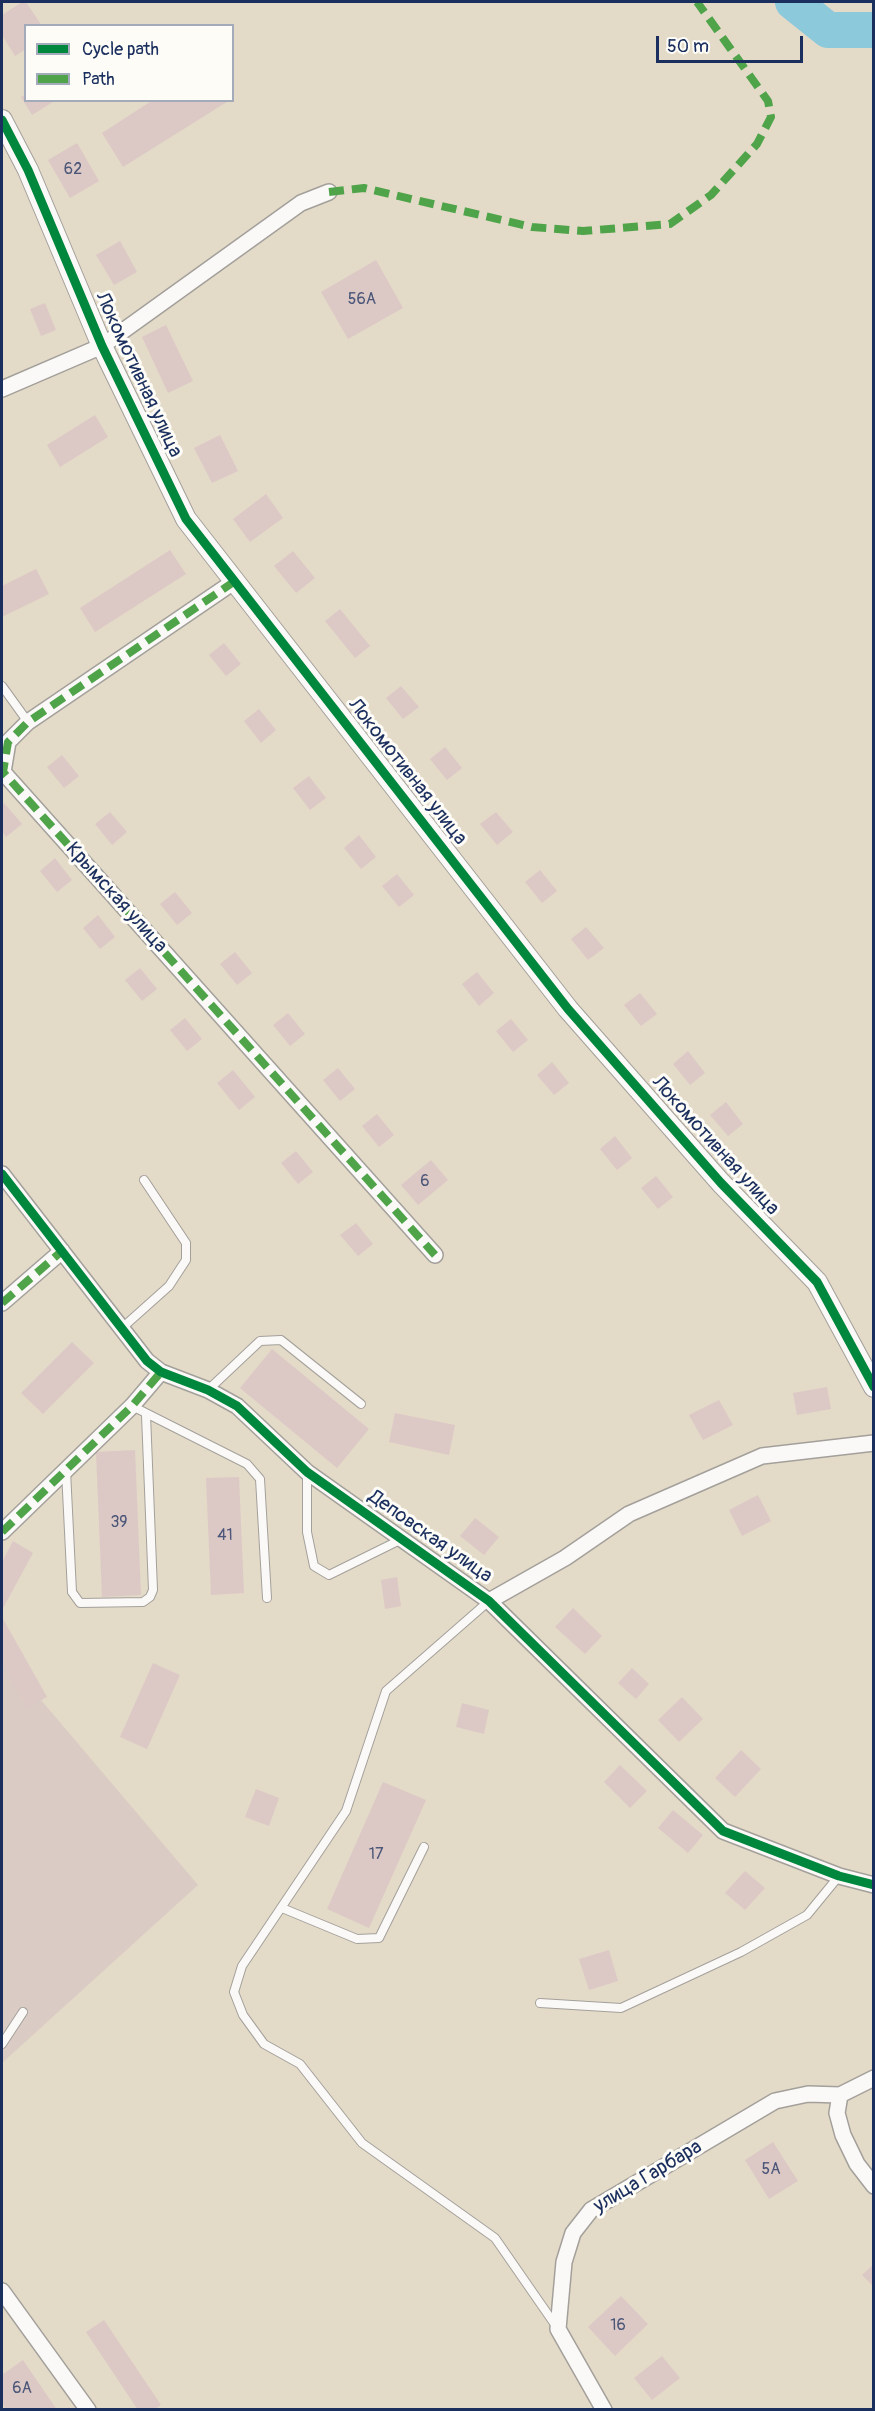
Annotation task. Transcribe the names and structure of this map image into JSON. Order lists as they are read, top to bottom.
{
  "streets": {
    "street": [
      "Локомотивная улица",
      "Крымская улица",
      "Деповская улица",
      "улица Гарбара"
    ]
  },
  "crossings": [
    ["Локомотивная улица", "Крымская улица"]
  ],
  "house_numbers": [
    "62",
    "56А",
    "6",
    "39",
    "41",
    "17",
    "5А",
    "16",
    "6А"
  ],
  "legend": ["Cycle path", "Path"],
  "scale_bar": "50 m"
}
